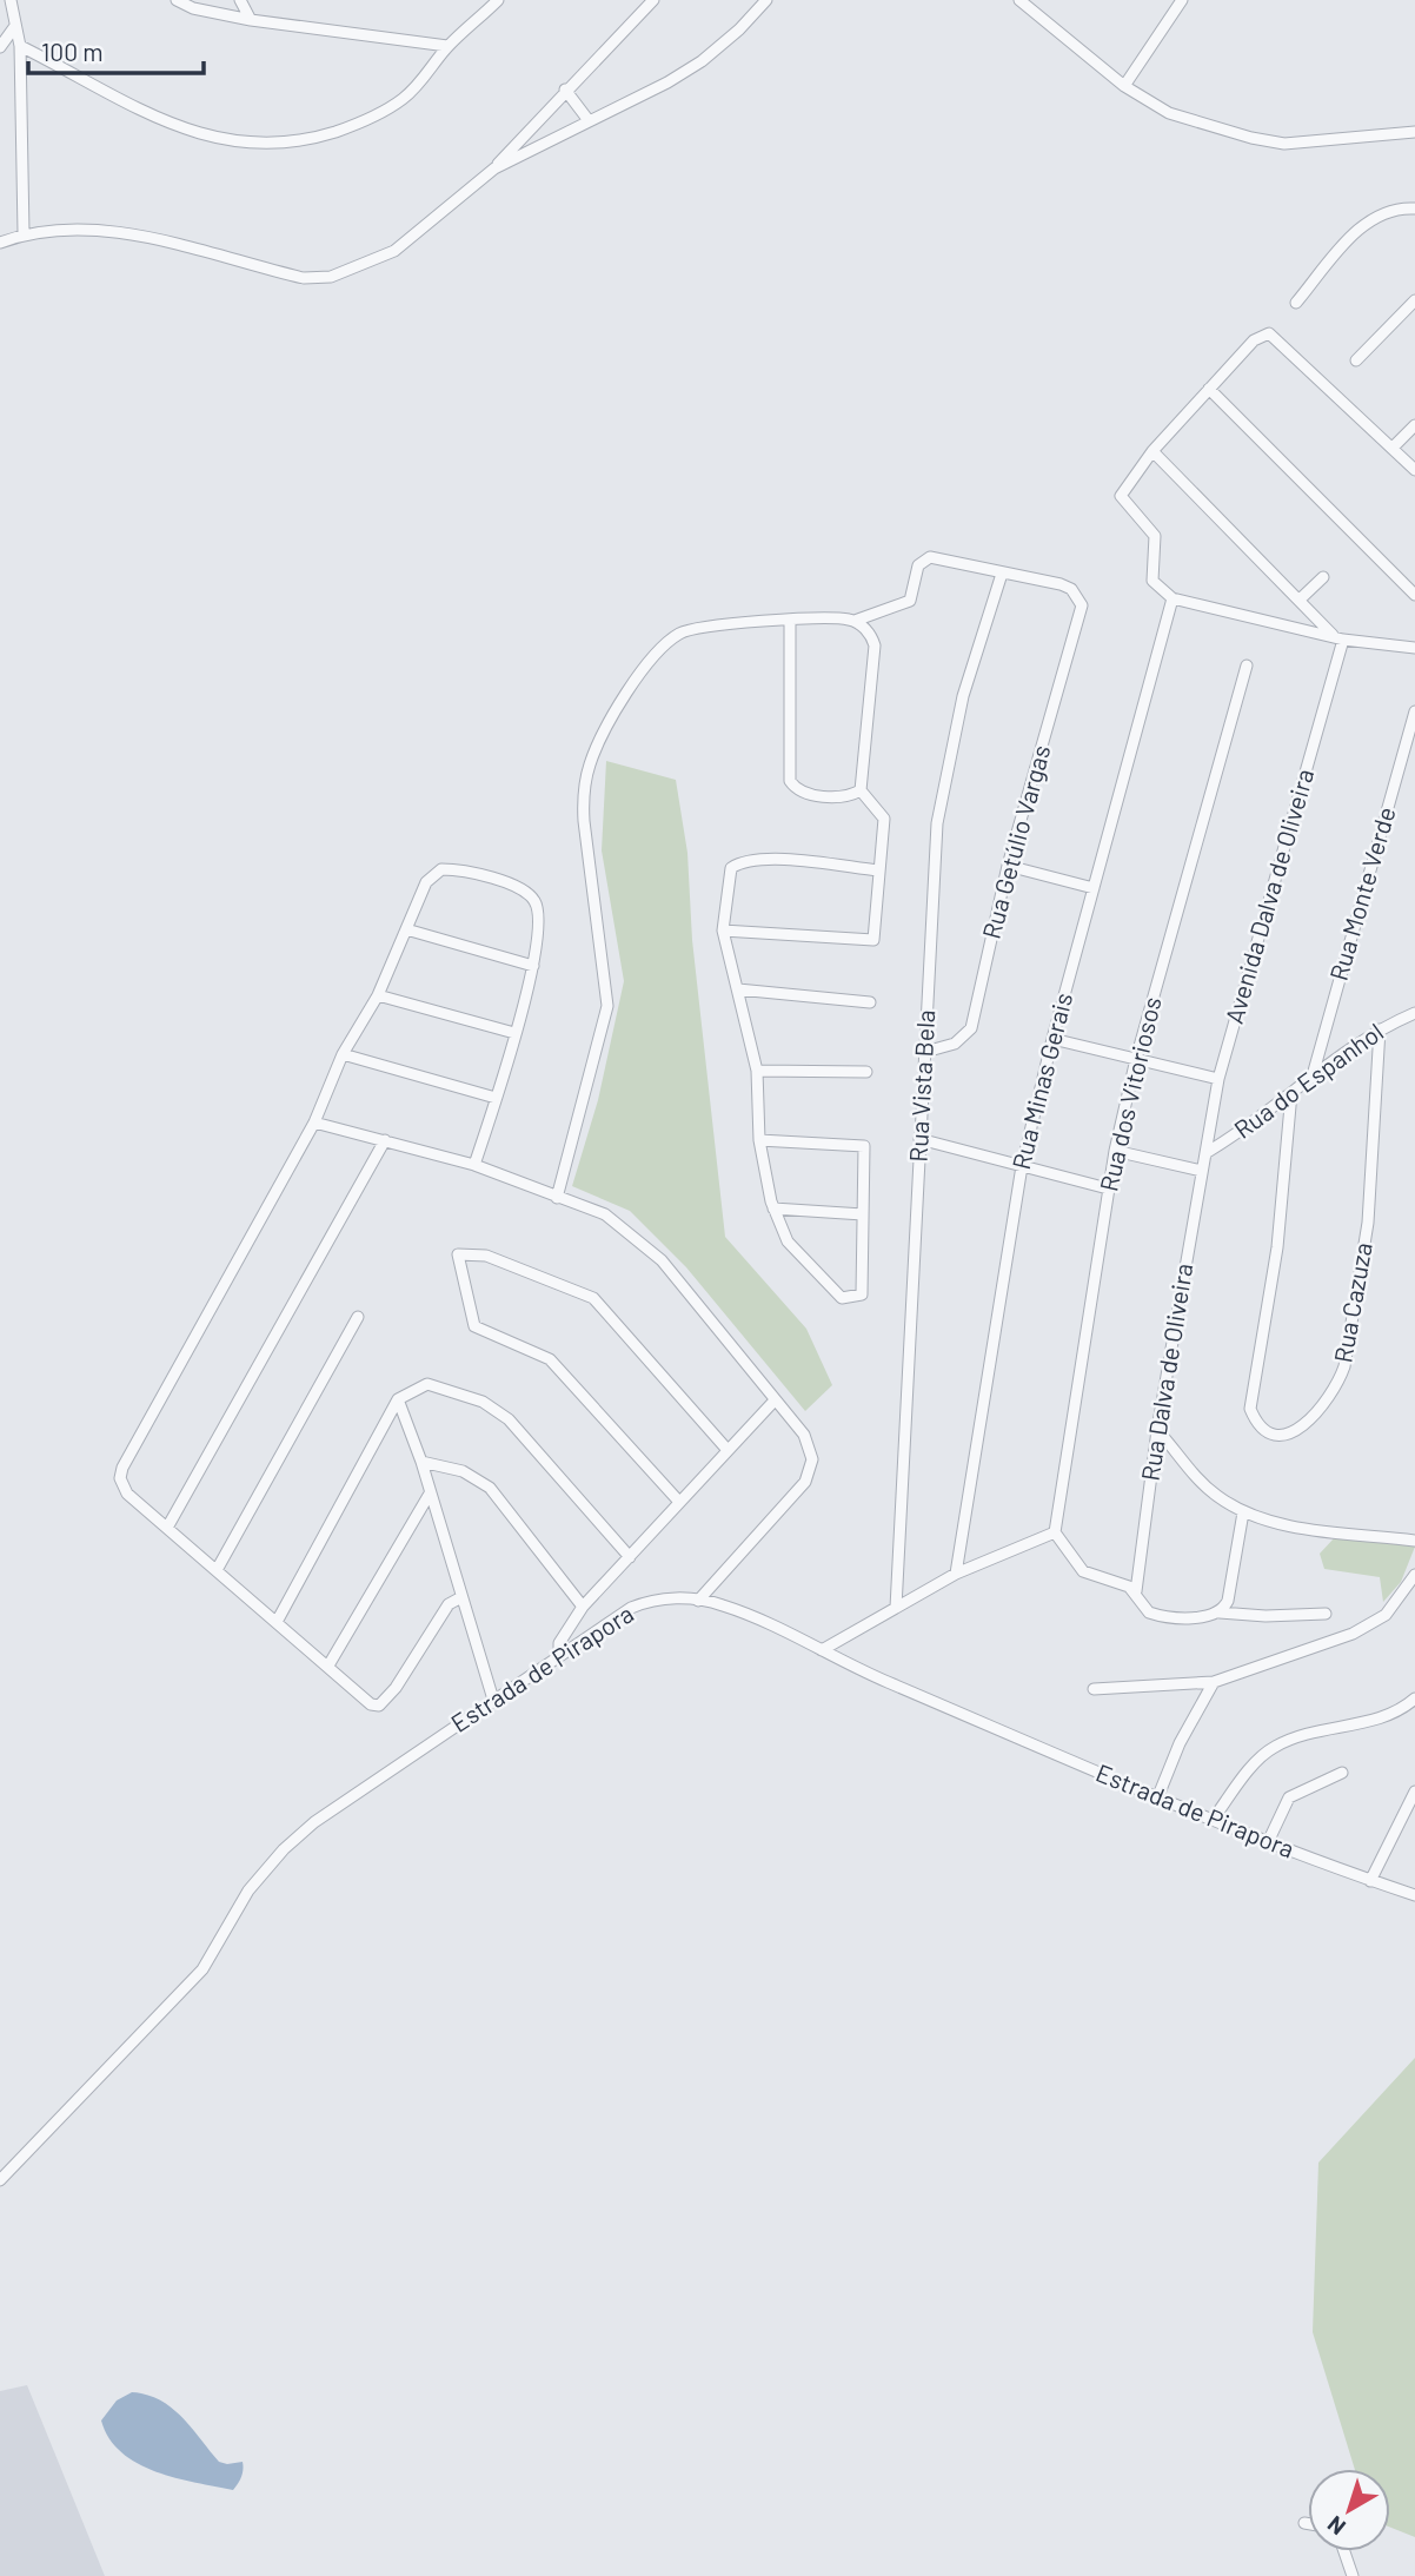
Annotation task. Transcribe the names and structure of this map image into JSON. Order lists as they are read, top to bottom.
{
  "streets": {
    "street": [
      "Rua Getúlio Vargas",
      "Rua Monte Verde",
      "Avenida Dalva de Oliveira",
      "Rua Minas Gerais",
      "Rua do Espanhol",
      "Rua Vista Bela",
      "Rua dos Vitoriosos",
      "Rua Cazuza",
      "Rua Dalva de Oliveira",
      "Estrada de Pirapora"
    ]
  },
  "crossings": [
    ["Rua Getúlio Vargas", "Rua Vista Bela"],
    ["Rua Monte Verde", "Rua do Espanhol"],
    ["Avenida Dalva de Oliveira", "Rua do Espanhol"],
    ["Avenida Dalva de Oliveira", "Rua Dalva de Oliveira"],
    ["Rua do Espanhol", "Rua Cazuza"],
    ["Rua do Espanhol", "Rua Dalva de Oliveira"]
  ],
  "scale_bar": "100 m",
  "north": "bottom left"
}
